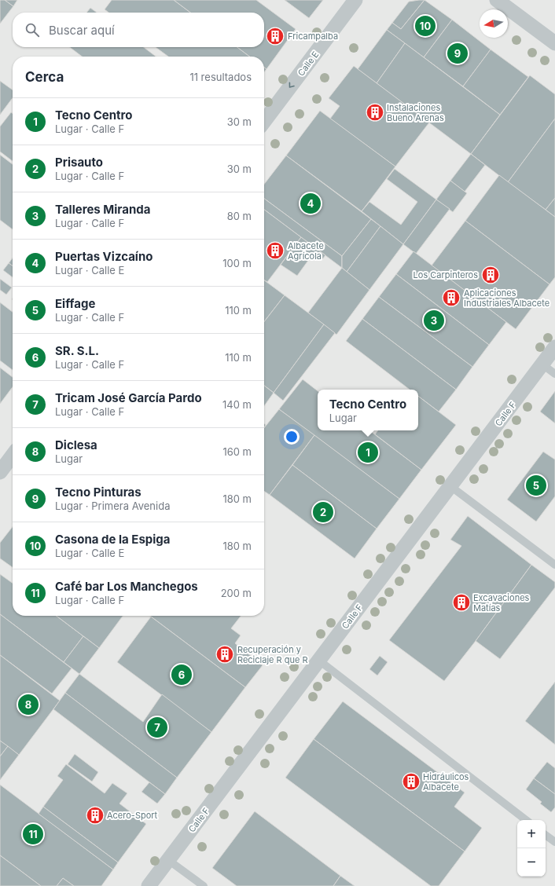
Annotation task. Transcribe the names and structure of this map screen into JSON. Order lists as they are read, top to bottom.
{
  "streets": {
    "street": ["Calle E", "Calle F"]
  },
  "one_way": ["Calle E"],
  "places": {
    "building": [
      "Fricampalba",
      "Instalaciones Bueno Arenas",
      "Albacete Agrícola",
      "Los Carpinteros",
      "Aplicaciones Industriales Albacete",
      "Excavaciones Matías",
      "Recuperación y Reciclaje R que R",
      "Hidráulicos Albacete",
      "Acero-Sport"
    ]
  },
  "north": "left",
  "page": {
    "search": "Buscar aquí",
    "pins": [
      "10",
      "9",
      "4",
      "3",
      "1",
      "5",
      "2",
      "6",
      "8",
      "7",
      "11"
    ],
    "heading": ["Cerca", "11 resultados"],
    "list": [
      {
        "mark": "1",
        "name": "Tecno Centro",
        "note": "Lugar · Calle F",
        "value": "30 m"
      },
      {
        "mark": "2",
        "name": "Prisauto",
        "note": "Lugar · Calle F",
        "value": "30 m"
      },
      {
        "mark": "3",
        "name": "Talleres Miranda",
        "note": "Lugar · Calle F",
        "value": "80 m"
      },
      {
        "mark": "4",
        "name": "Puertas Vizcaíno",
        "note": "Lugar · Calle E",
        "value": "100 m"
      },
      {
        "mark": "5",
        "name": "Eiffage",
        "note": "Lugar · Calle F",
        "value": "110 m"
      },
      {
        "mark": "6",
        "name": "SR. S.L.",
        "note": "Lugar · Calle F",
        "value": "110 m"
      },
      {
        "mark": "7",
        "name": "Tricam José García Pardo",
        "note": "Lugar · Calle F",
        "value": "140 m"
      },
      {
        "mark": "8",
        "name": "Diclesa",
        "note": "Lugar",
        "value": "160 m"
      },
      {
        "mark": "9",
        "name": "Tecno Pinturas",
        "note": "Lugar · Primera Avenida",
        "value": "180 m"
      },
      {
        "mark": "10",
        "name": "Casona de la Espiga",
        "note": "Lugar · Calle E",
        "value": "180 m"
      },
      {
        "mark": "11",
        "name": "Café bar Los Manchegos",
        "note": "Lugar · Calle F",
        "value": "200 m"
      }
    ],
    "popup": ["Tecno Centro", "Lugar"],
    "map_buttons": ["+", "−"]
  }
}
